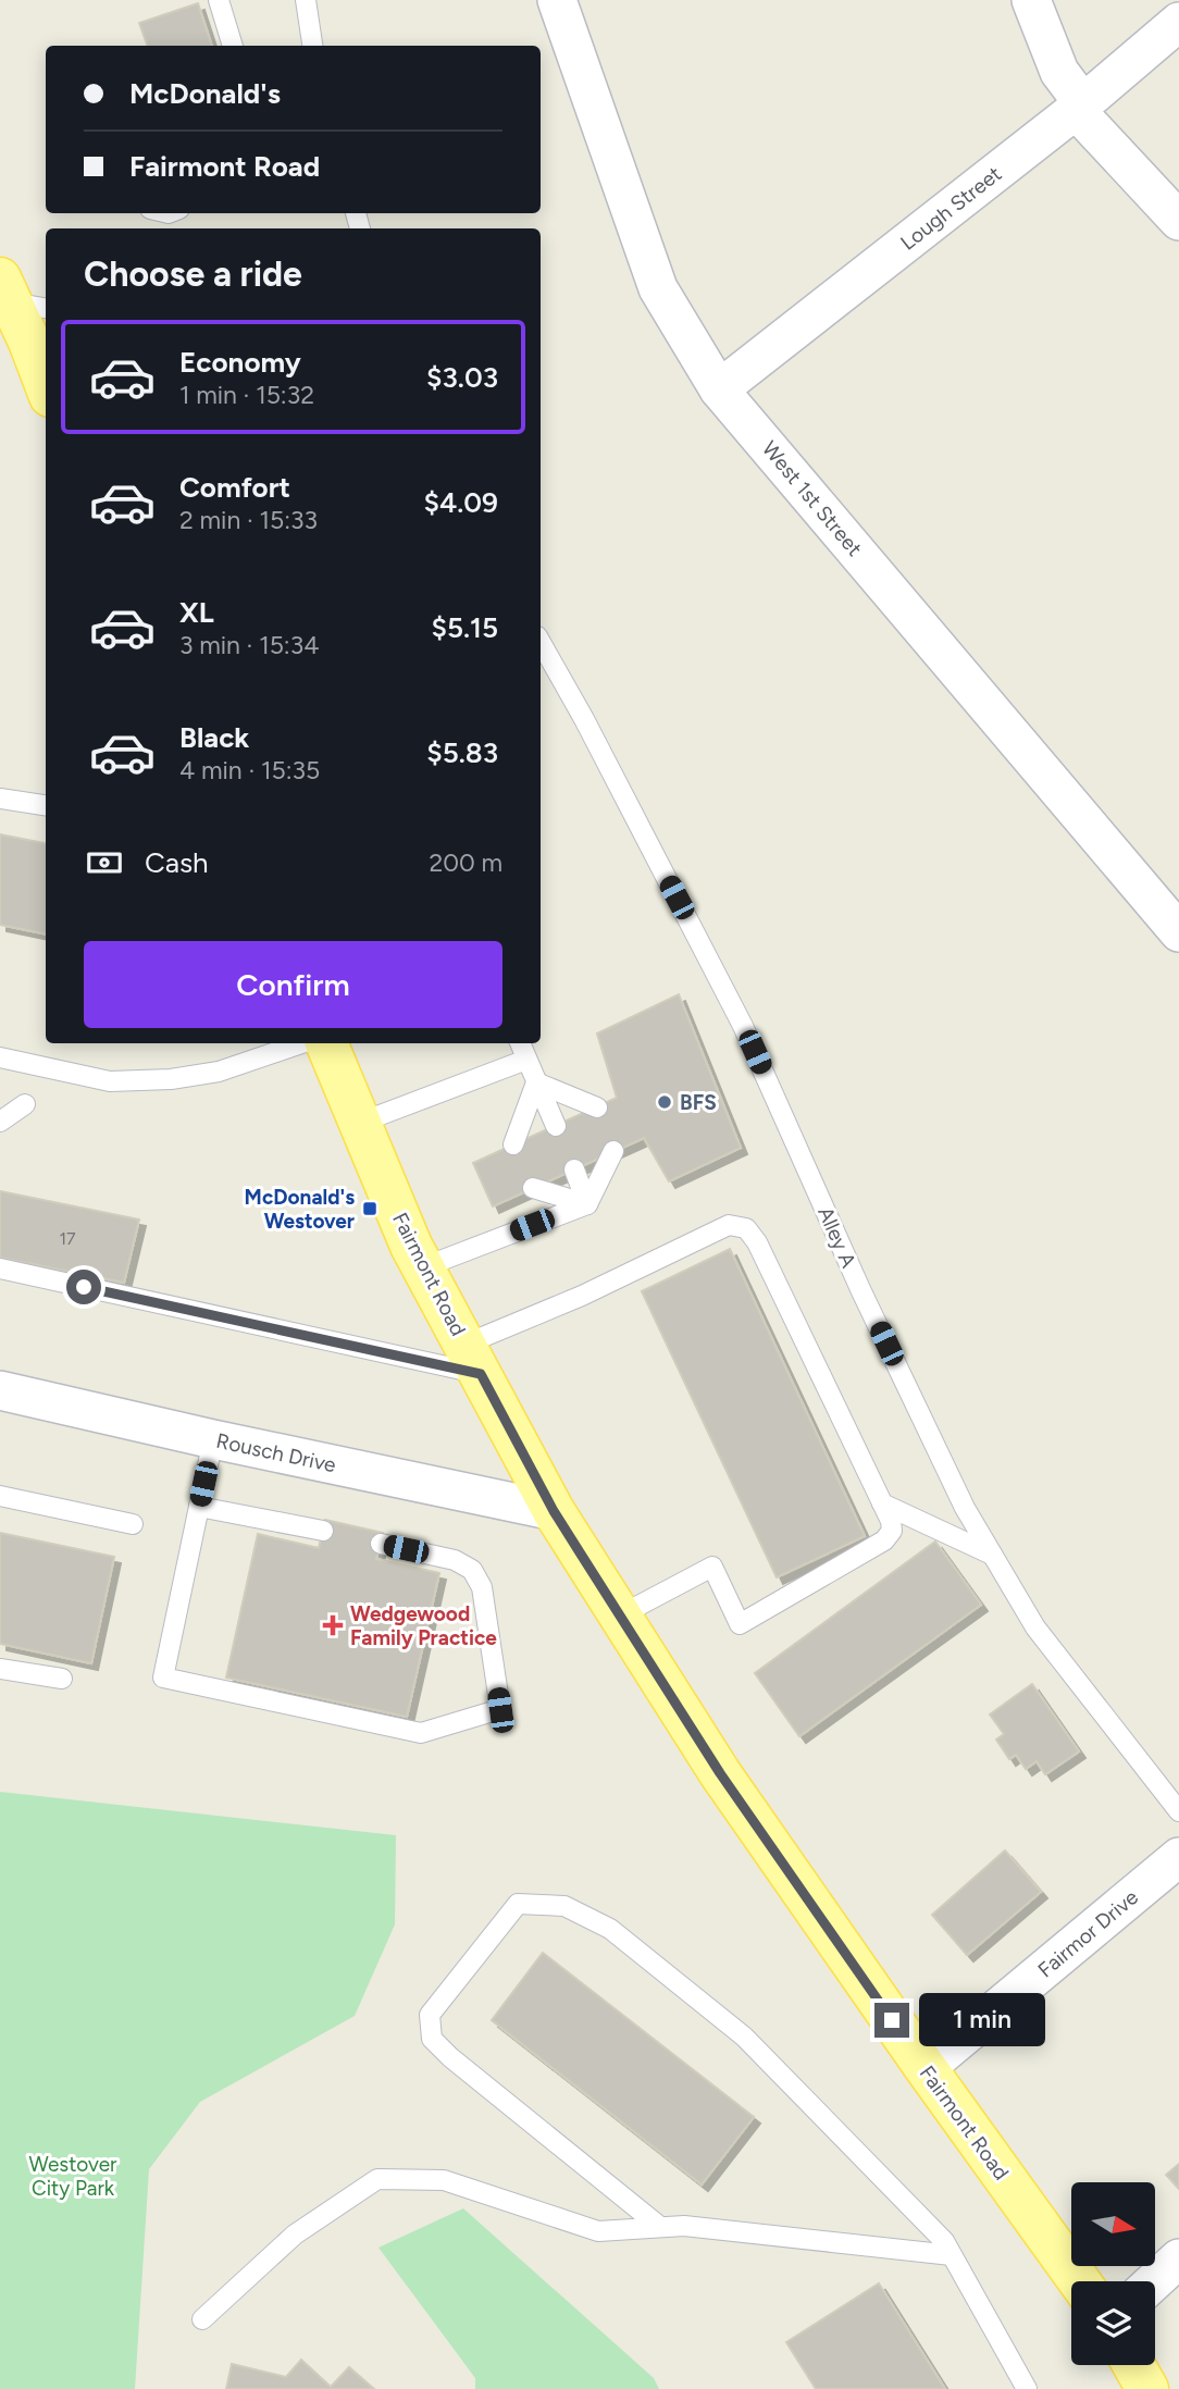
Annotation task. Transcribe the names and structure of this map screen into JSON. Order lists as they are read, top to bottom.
{
  "streets": {
    "main road": ["Fairmont Road"],
    "street": [
      "Lough Street",
      "West 1st Street",
      "Rousch Drive",
      "Fairmor Drive"
    ],
    "lane": ["Alley A"]
  },
  "crossings": [
    ["Lough Street", "West 1st Street"],
    ["Fairmont Road", "Rousch Drive"],
    ["Fairmont Road", "Fairmor Drive"]
  ],
  "parks": ["Westover City Park"],
  "places": {
    "other": ["BFS"],
    "transit": ["McDonald's Westover"],
    "health": ["Wedgewood Family Practice"]
  },
  "house_numbers": ["17"],
  "north": "right",
  "page": {
    "banner": ["McDonald's", "Fairmont Road"],
    "heading": "Choose a ride",
    "list": [
      {
        "name": "Economy",
        "note": "1 min · 15:32",
        "value": "$3.03"
      },
      {
        "name": "Comfort",
        "note": "2 min · 15:33",
        "value": "$4.09"
      },
      {
        "name": "XL",
        "note": "3 min · 15:34",
        "value": "$5.15"
      },
      {
        "name": "Black",
        "note": "4 min · 15:35",
        "value": "$5.83"
      }
    ],
    "pay": ["Cash", "200 m"],
    "buttons": "Confirm",
    "bubble": "1 min"
  }
}
